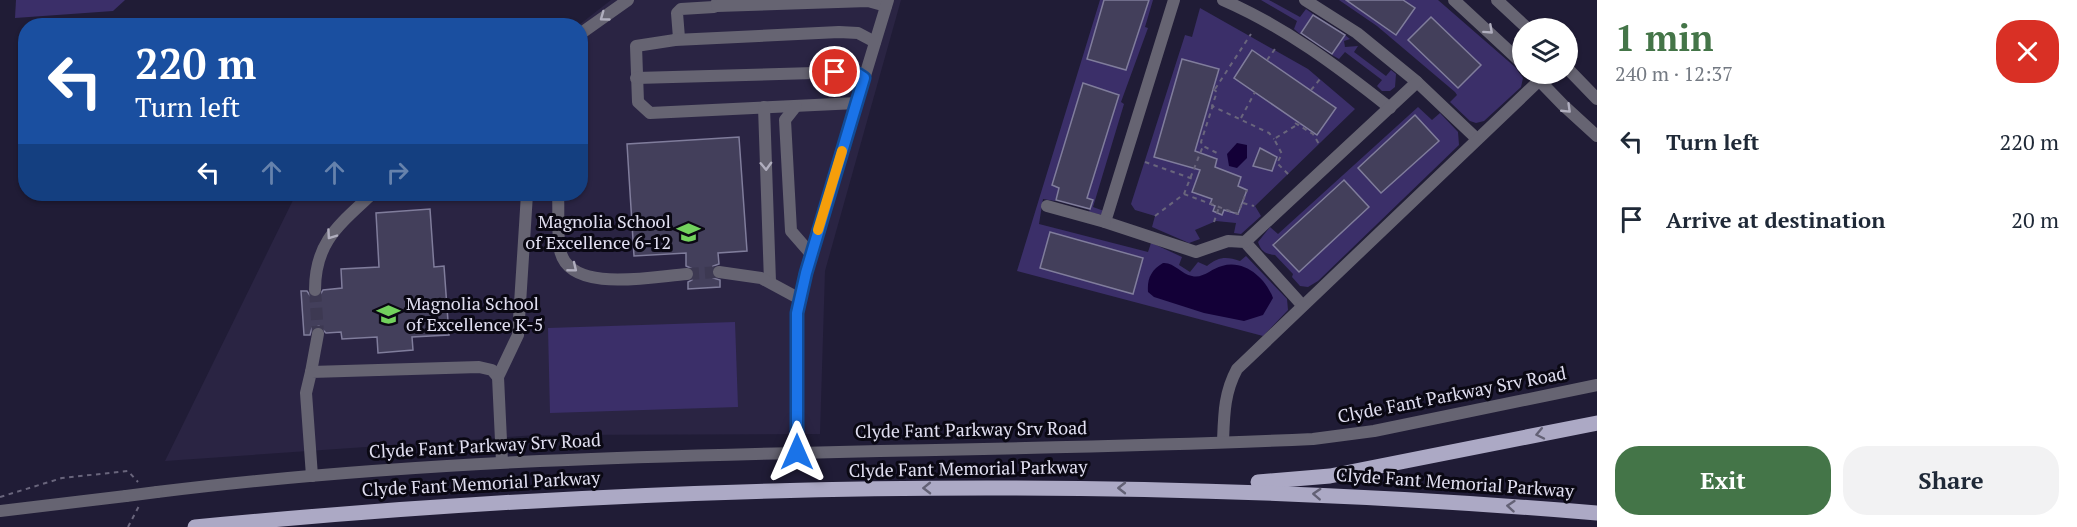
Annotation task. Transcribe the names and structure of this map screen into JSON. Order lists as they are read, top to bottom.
{
  "streets": {
    "main road": ["Clyde Fant Memorial Parkway"],
    "street": ["Clyde Fant Parkway Srv Road"]
  },
  "one_way": ["Clyde Fant Memorial Parkway"],
  "places": {
    "school or university": ["Magnolia School of Excellence 6-12", "Magnolia School of Excellence K-5"]
  },
  "page": {
    "heading": ["1 min", "240 m · 12:37"],
    "turn": ["220 m", "Turn left"],
    "list": [
      {
        "name": "Turn left",
        "value": "220 m"
      },
      {
        "name": "Arrive at destination",
        "value": "20 m"
      }
    ],
    "buttons": ["Exit", "Share"]
  }
}
